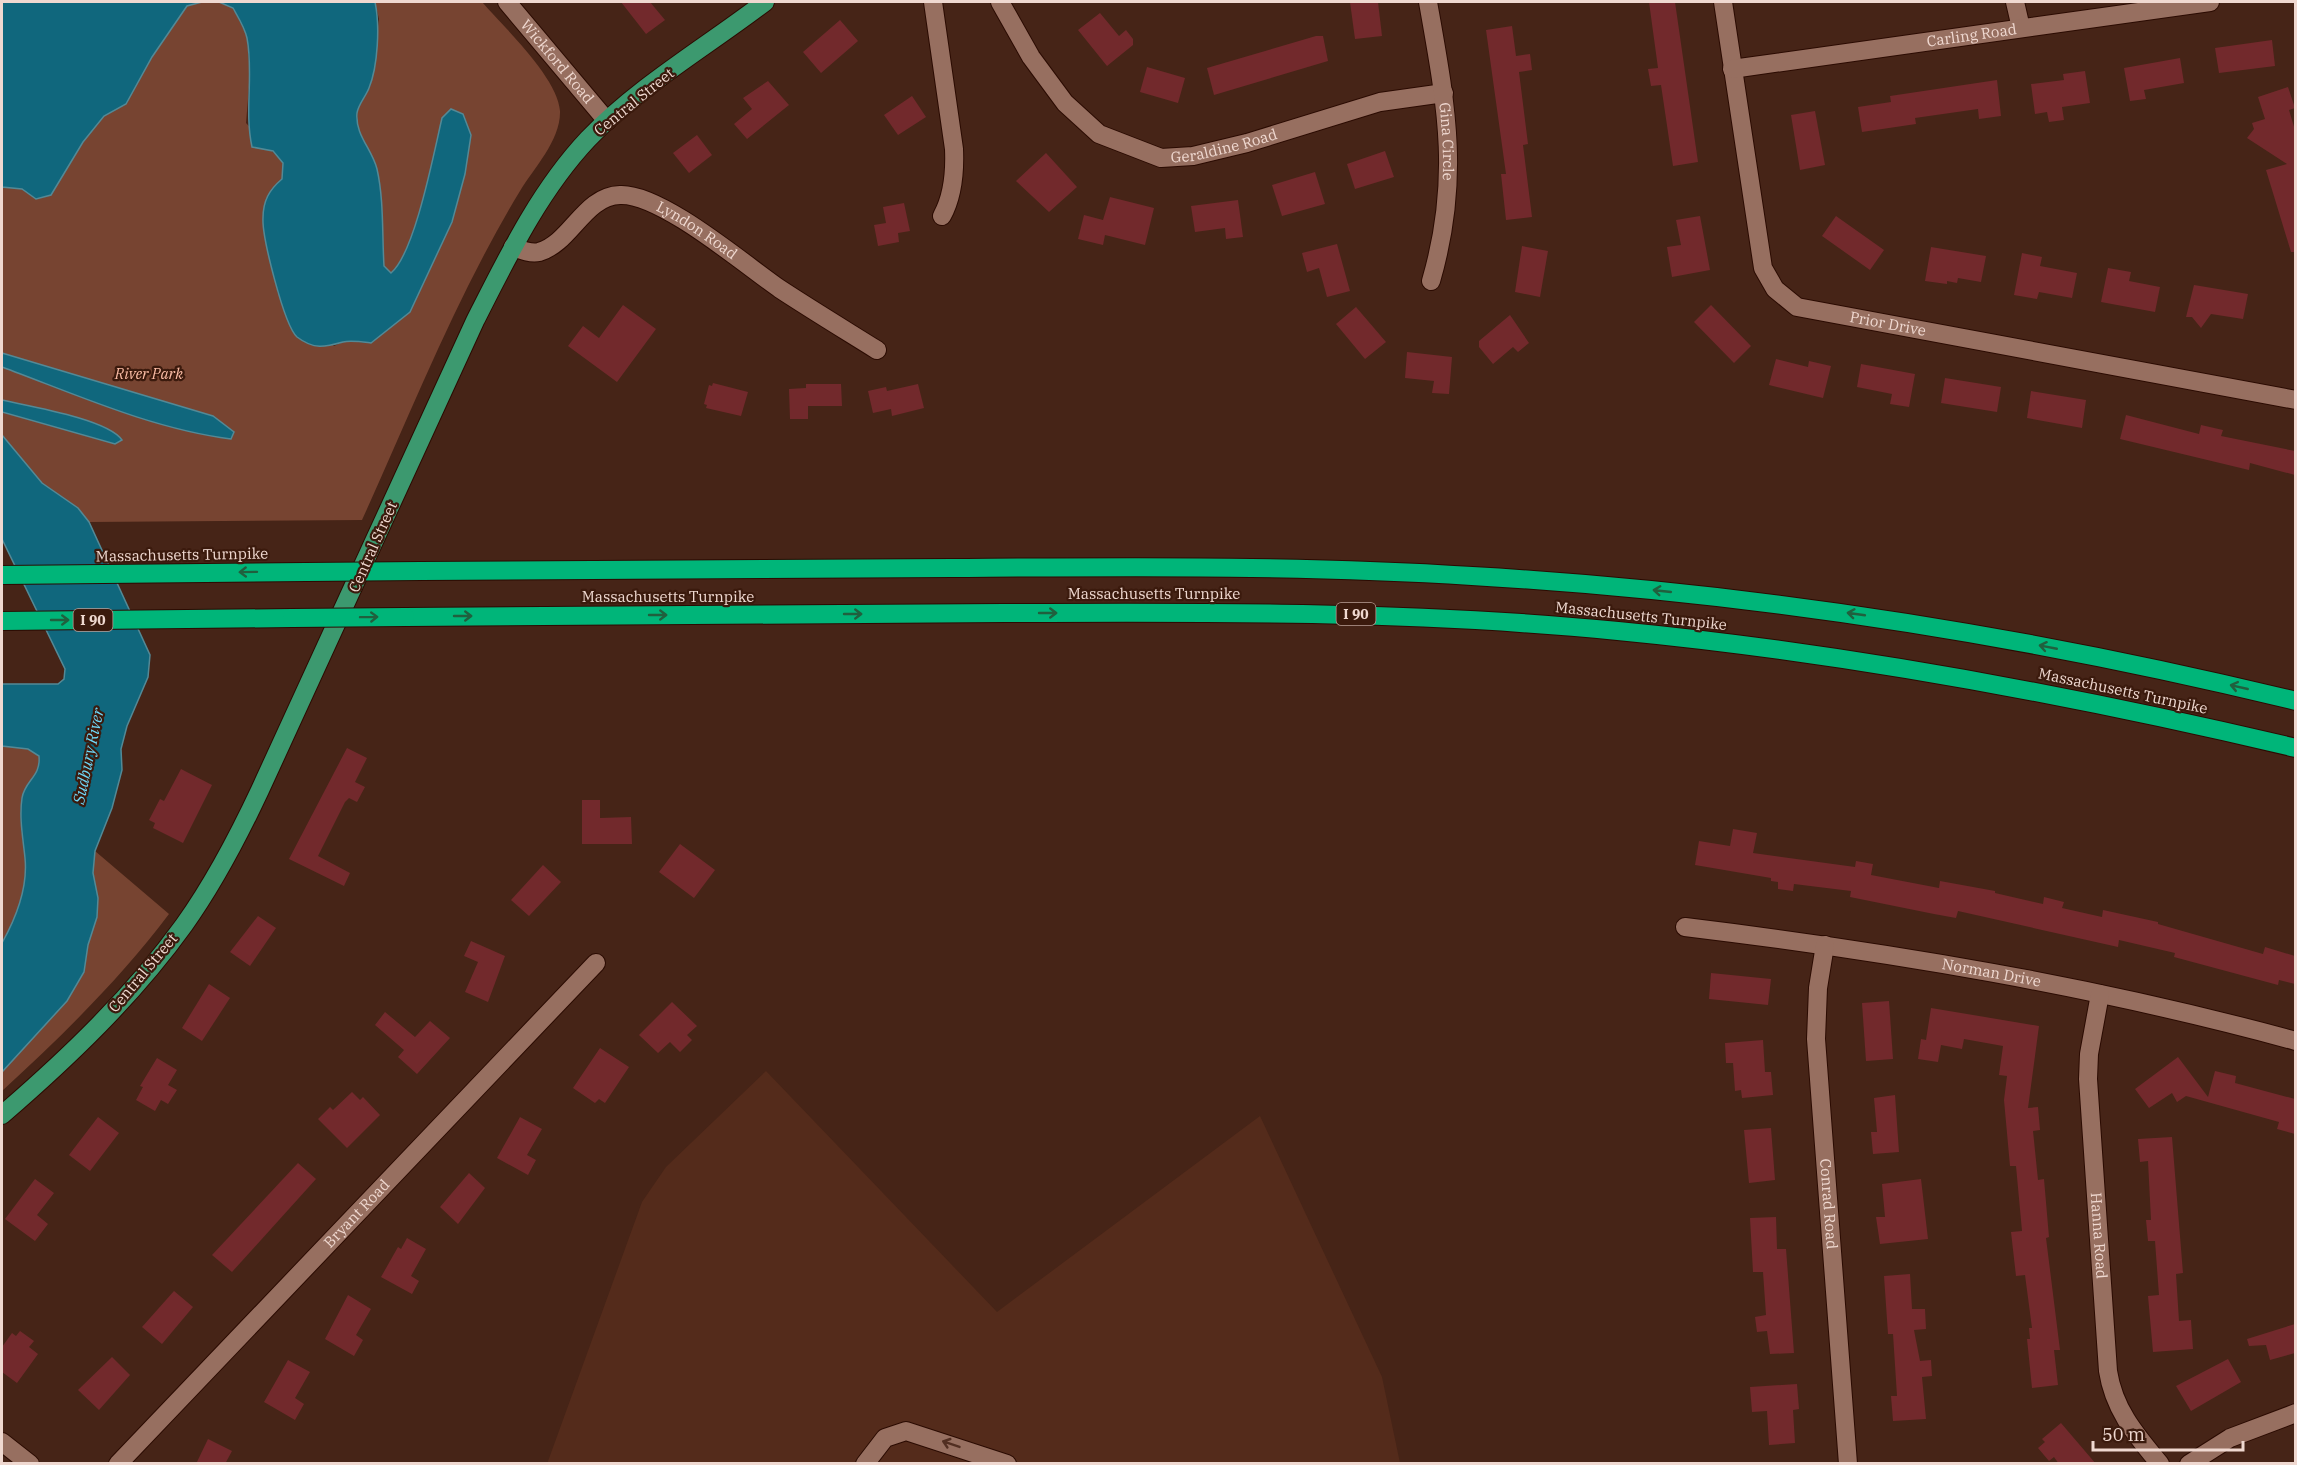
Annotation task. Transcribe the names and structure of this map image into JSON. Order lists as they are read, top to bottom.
{
  "streets": {
    "highway": ["Massachusetts Turnpike", "I 90"],
    "main road": ["Central Street"],
    "street": [
      "Carling Road",
      "Wickford Road",
      "Gina Circle",
      "Geraldine Road",
      "Lyndon Road",
      "Prior Drive",
      "Norman Drive",
      "Conrad Road",
      "Bryant Road",
      "Hanna Road"
    ]
  },
  "crossings": [
    ["Carling Road", "Prior Drive"],
    ["Wickford Road", "Central Street"],
    ["Central Street", "Lyndon Road"],
    ["Gina Circle", "Geraldine Road"],
    ["Norman Drive", "Conrad Road"],
    ["Norman Drive", "Hanna Road"]
  ],
  "water": ["Sudbury River"],
  "parks": ["River Park"],
  "scale_bar": "50 m"
}
